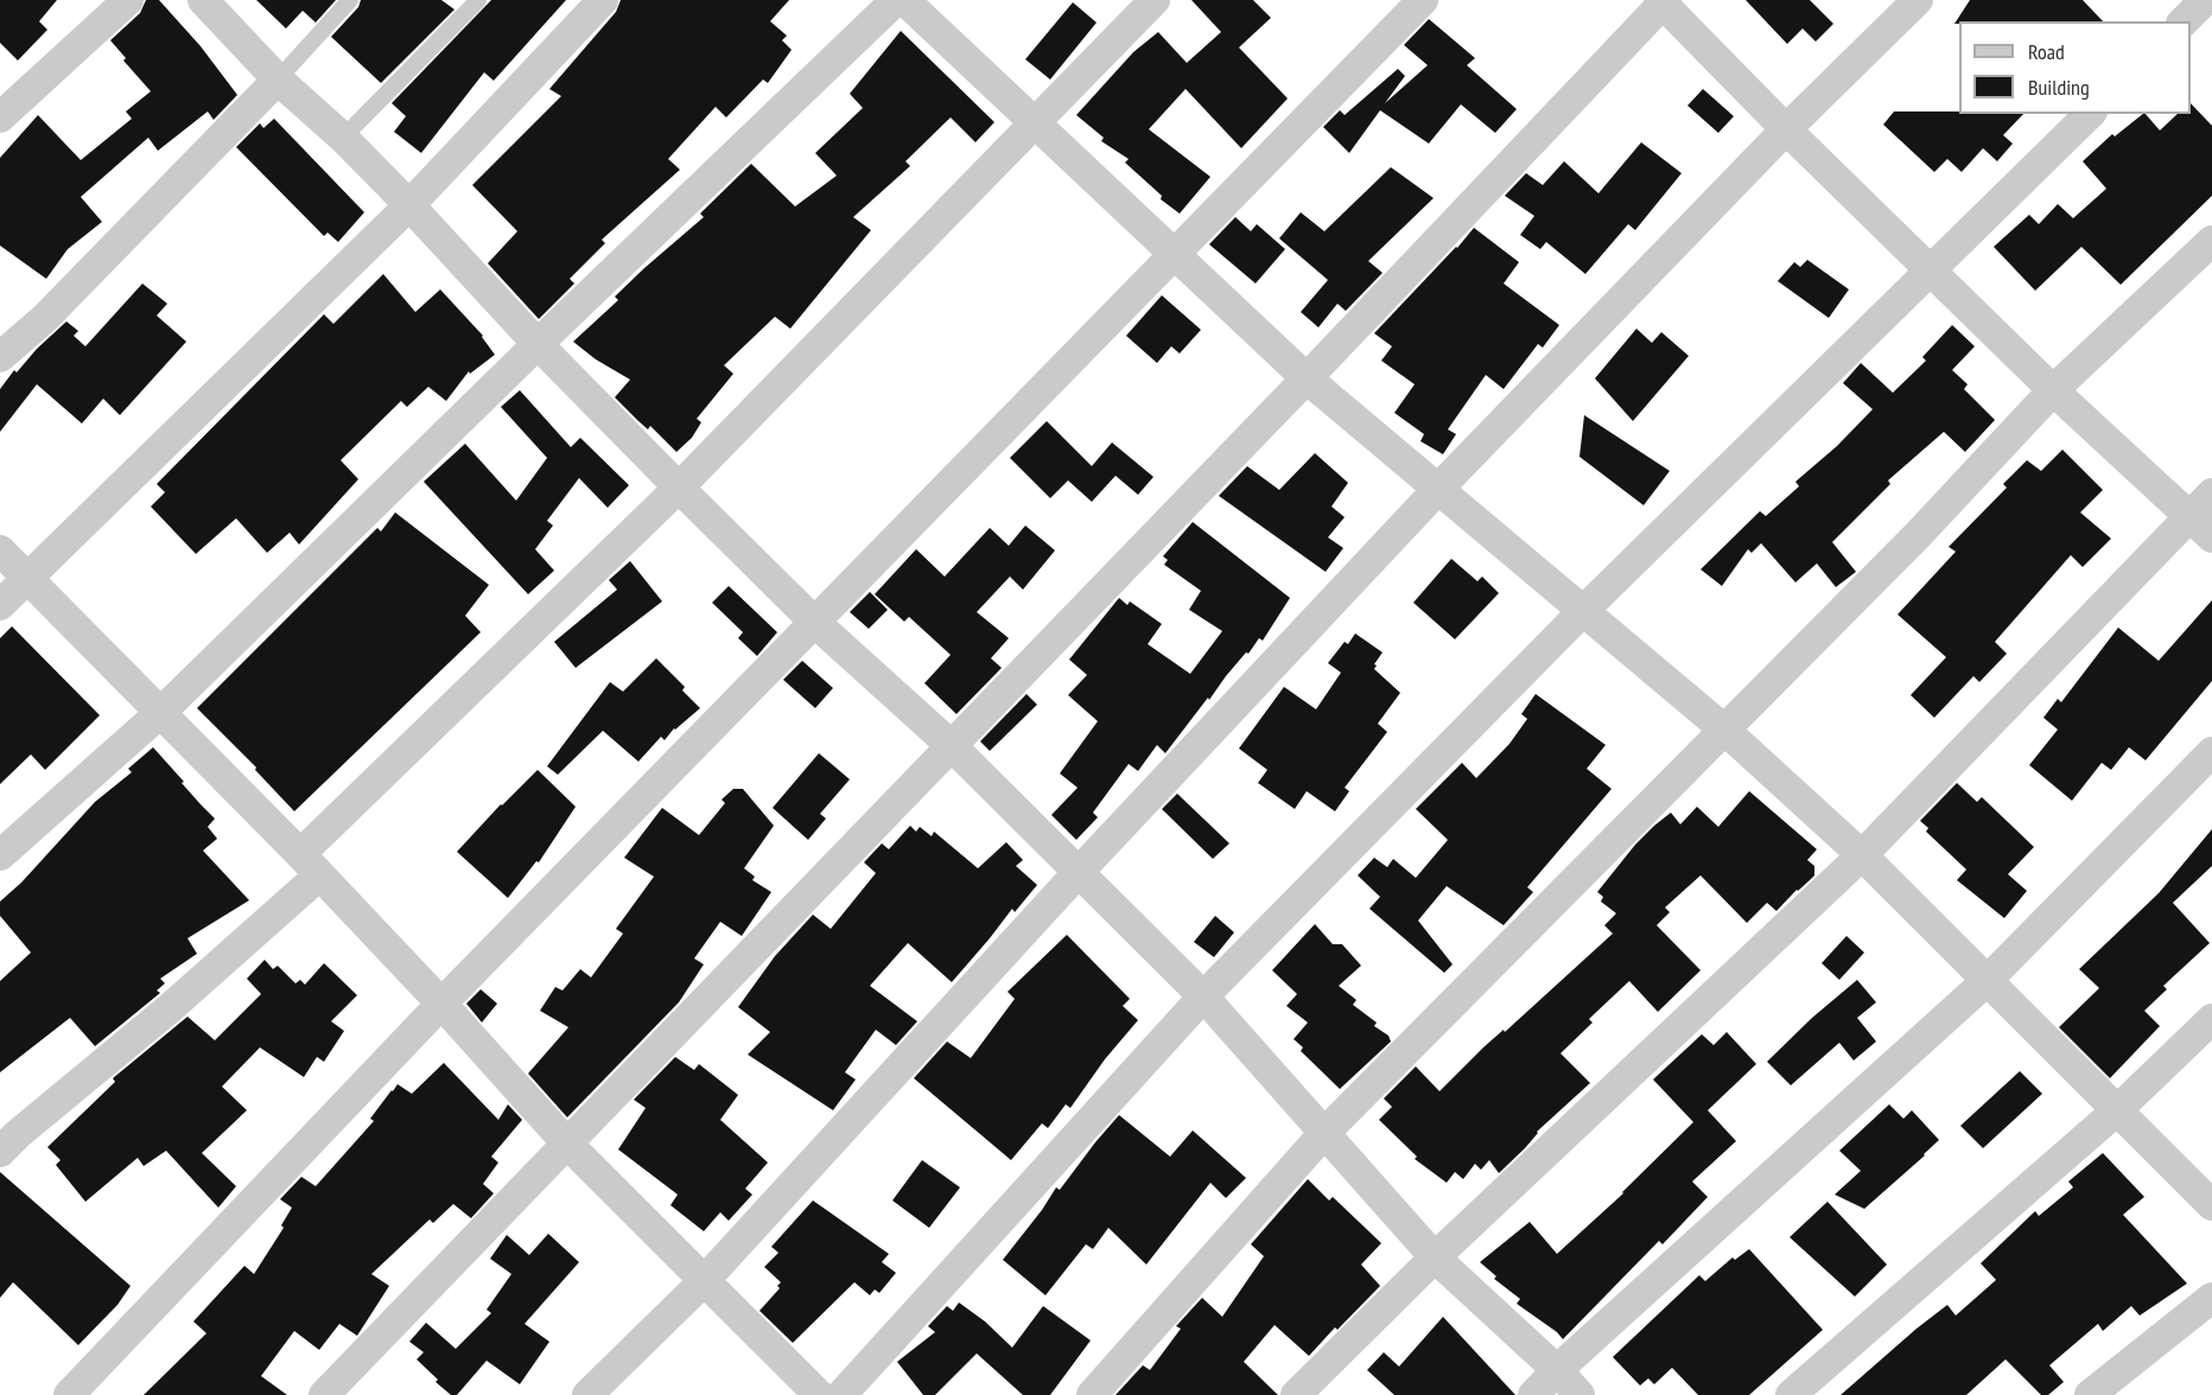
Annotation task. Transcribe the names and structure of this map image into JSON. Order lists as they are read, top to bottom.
{
  "legend": ["Road", "Building"]
}
